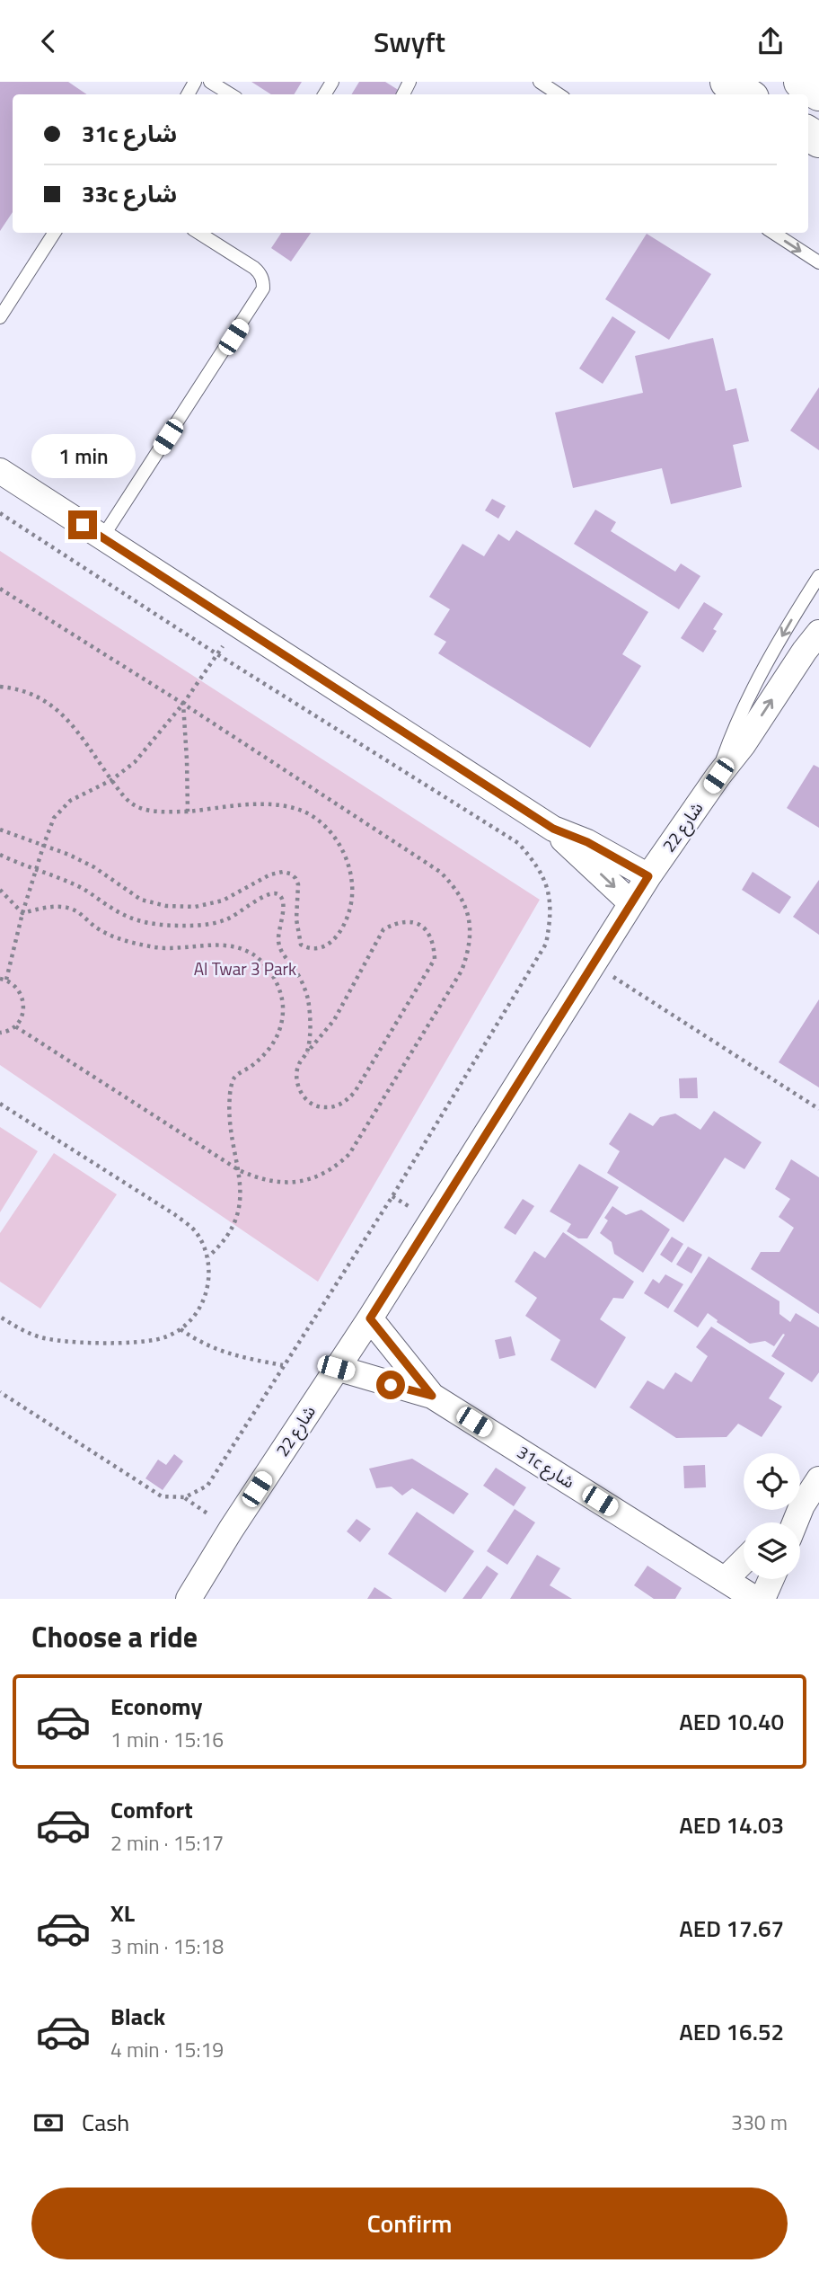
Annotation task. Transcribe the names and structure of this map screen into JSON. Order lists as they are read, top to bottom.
{
  "streets": {
    "street": ["شارع 22", "31c شارع"]
  },
  "crossings": [
    ["شارع 22", "31c شارع"]
  ],
  "parks": ["Al Twar 3 Park"],
  "page": {
    "header": "Swyft",
    "banner": ["31c شارع", "33c شارع"],
    "bubble": "1 min",
    "heading": "Choose a ride",
    "list": [
      {
        "name": "Economy",
        "note": "1 min · 15:16",
        "value": "AED 10.40"
      },
      {
        "name": "Comfort",
        "note": "2 min · 15:17",
        "value": "AED 14.03"
      },
      {
        "name": "XL",
        "note": "3 min · 15:18",
        "value": "AED 17.67"
      },
      {
        "name": "Black",
        "note": "4 min · 15:19",
        "value": "AED 16.52"
      }
    ],
    "pay": ["Cash", "330 m"],
    "buttons": "Confirm"
  }
}
